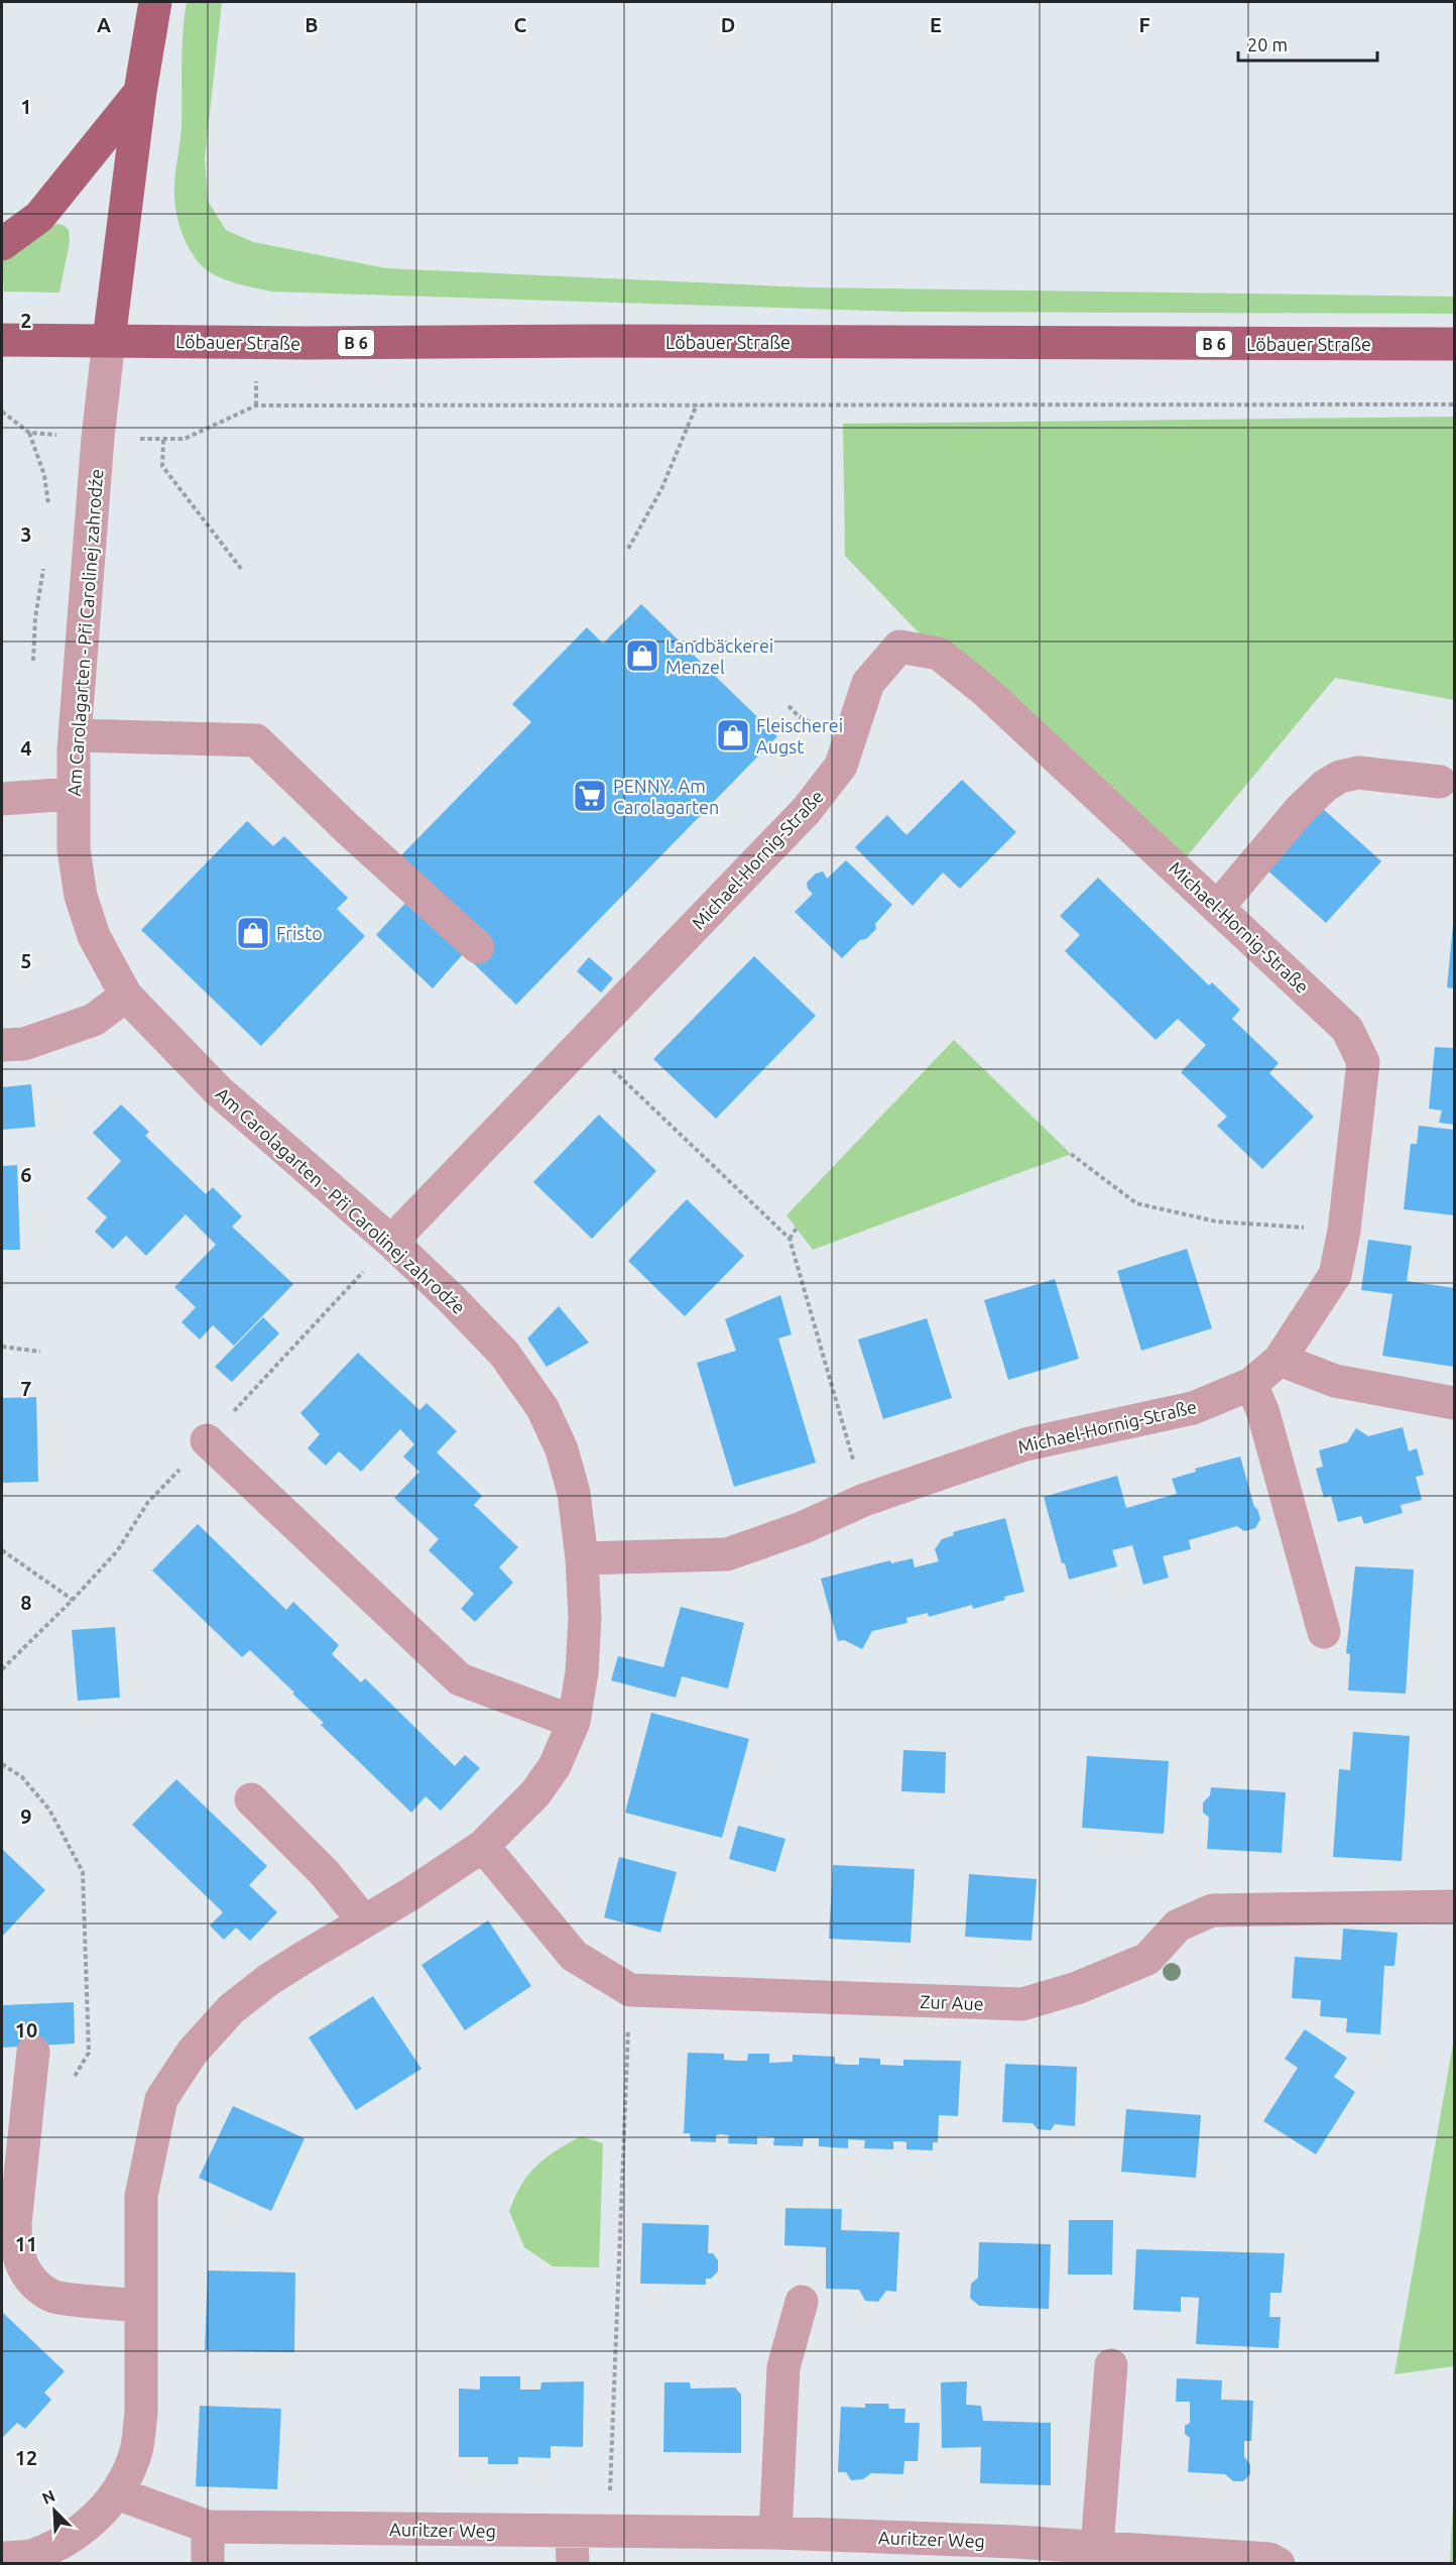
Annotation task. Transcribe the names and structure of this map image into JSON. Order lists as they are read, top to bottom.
{
  "streets": {
    "main road": ["Löbauer Straße", "B 6"],
    "street": [
      "Am Carolagarten - Při Carolinej zahrodźe",
      "Michael-Hornig-Straße",
      "Zur Aue",
      "Auritzer Weg"
    ]
  },
  "crossings": [
    ["Löbauer Straße", "Am Carolagarten - Při Carolinej zahrodźe"],
    ["Am Carolagarten - Při Carolinej zahrodźe", "Michael-Hornig-Straße"],
    ["Am Carolagarten - Při Carolinej zahrodźe", "Zur Aue"],
    ["Am Carolagarten - Při Carolinej zahrodźe", "Auritzer Weg"]
  ],
  "places": {
    "shop": ["Landbäckerei Menzel", "Fleischerei Augst", "Fristo"],
    "supermarket": ["PENNY. Am Carolagarten"]
  },
  "scale_bar": "20 m",
  "north": "top left",
  "grid": {
    "columns": [
      "A",
      "B",
      "C",
      "D",
      "E",
      "F"
    ],
    "rows": [
      "1",
      "2",
      "3",
      "4",
      "5",
      "6",
      "7",
      "8",
      "9",
      "10",
      "11",
      "12"
    ]
  }
}
